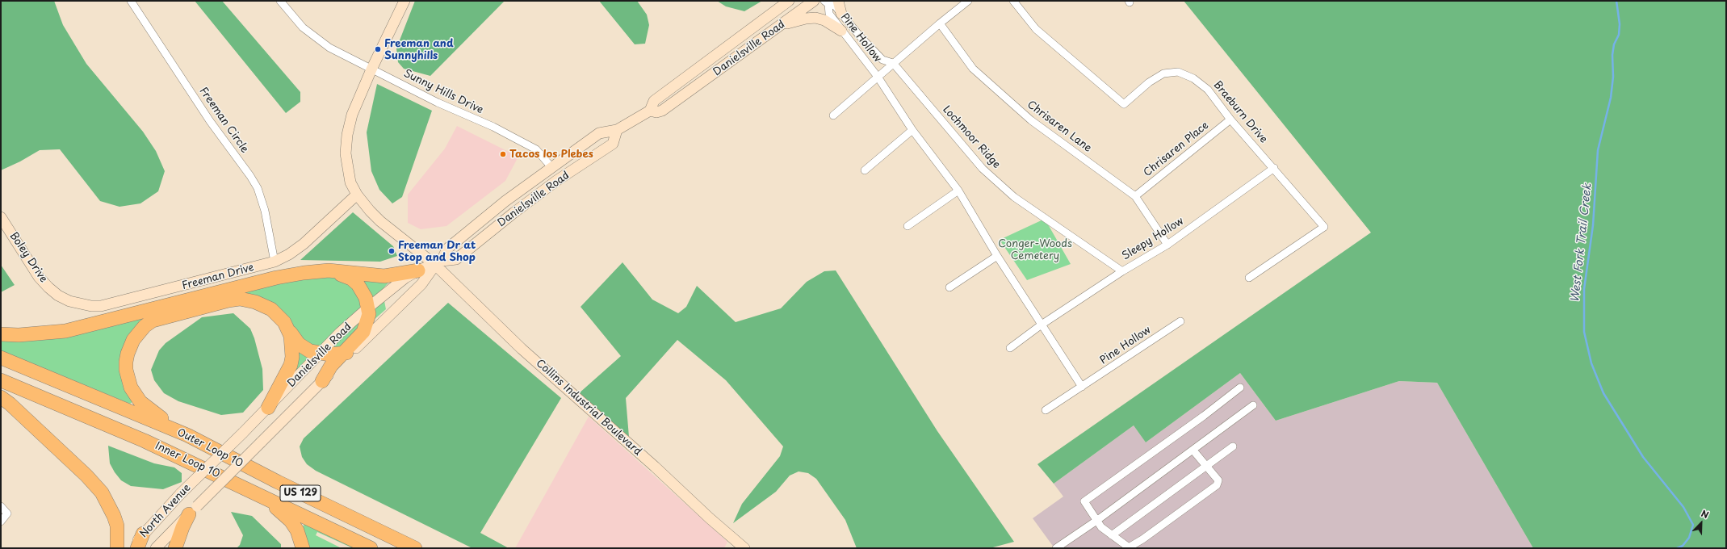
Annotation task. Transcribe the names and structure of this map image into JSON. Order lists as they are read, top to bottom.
{
  "streets": {
    "highway": ["Outer Loop 10", "Inner Loop 10", "US 129"],
    "main road": [
      "Danielsville Road",
      "Boley Drive",
      "Freeman Drive",
      "Collins Industrial Boulevard",
      "North Avenue"
    ],
    "street": [
      "Pine Hollow",
      "Sunny Hills Drive",
      "Braeburn Drive",
      "Freeman Circle",
      "Chrisaren Lane",
      "Lochmoor Ridge",
      "Chrisaren Place",
      "Sleepy Hollow"
    ]
  },
  "crossings": [
    ["Pine Hollow", "Lochmoor Ridge"],
    ["Pine Hollow", "Sleepy Hollow"],
    ["Danielsville Road", "Sunny Hills Drive"],
    ["Danielsville Road", "Collins Industrial Boulevard"],
    ["Danielsville Road", "North Avenue"],
    ["Braeburn Drive", "Chrisaren Place"],
    ["Braeburn Drive", "Sleepy Hollow"],
    ["Freeman Circle", "Freeman Drive"],
    ["Chrisaren Lane", "Chrisaren Place"],
    ["Chrisaren Lane", "Sleepy Hollow"],
    ["Lochmoor Ridge", "Sleepy Hollow"],
    ["Boley Drive", "Freeman Drive"]
  ],
  "water": ["West Fork Trail Creek"],
  "parks": ["Conger-Woods Cemetery"],
  "places": ["Freeman and Sunnyhills", "Tacos los Plebes", "Freeman Dr at Stop and Shop"],
  "north": "top right"
}
